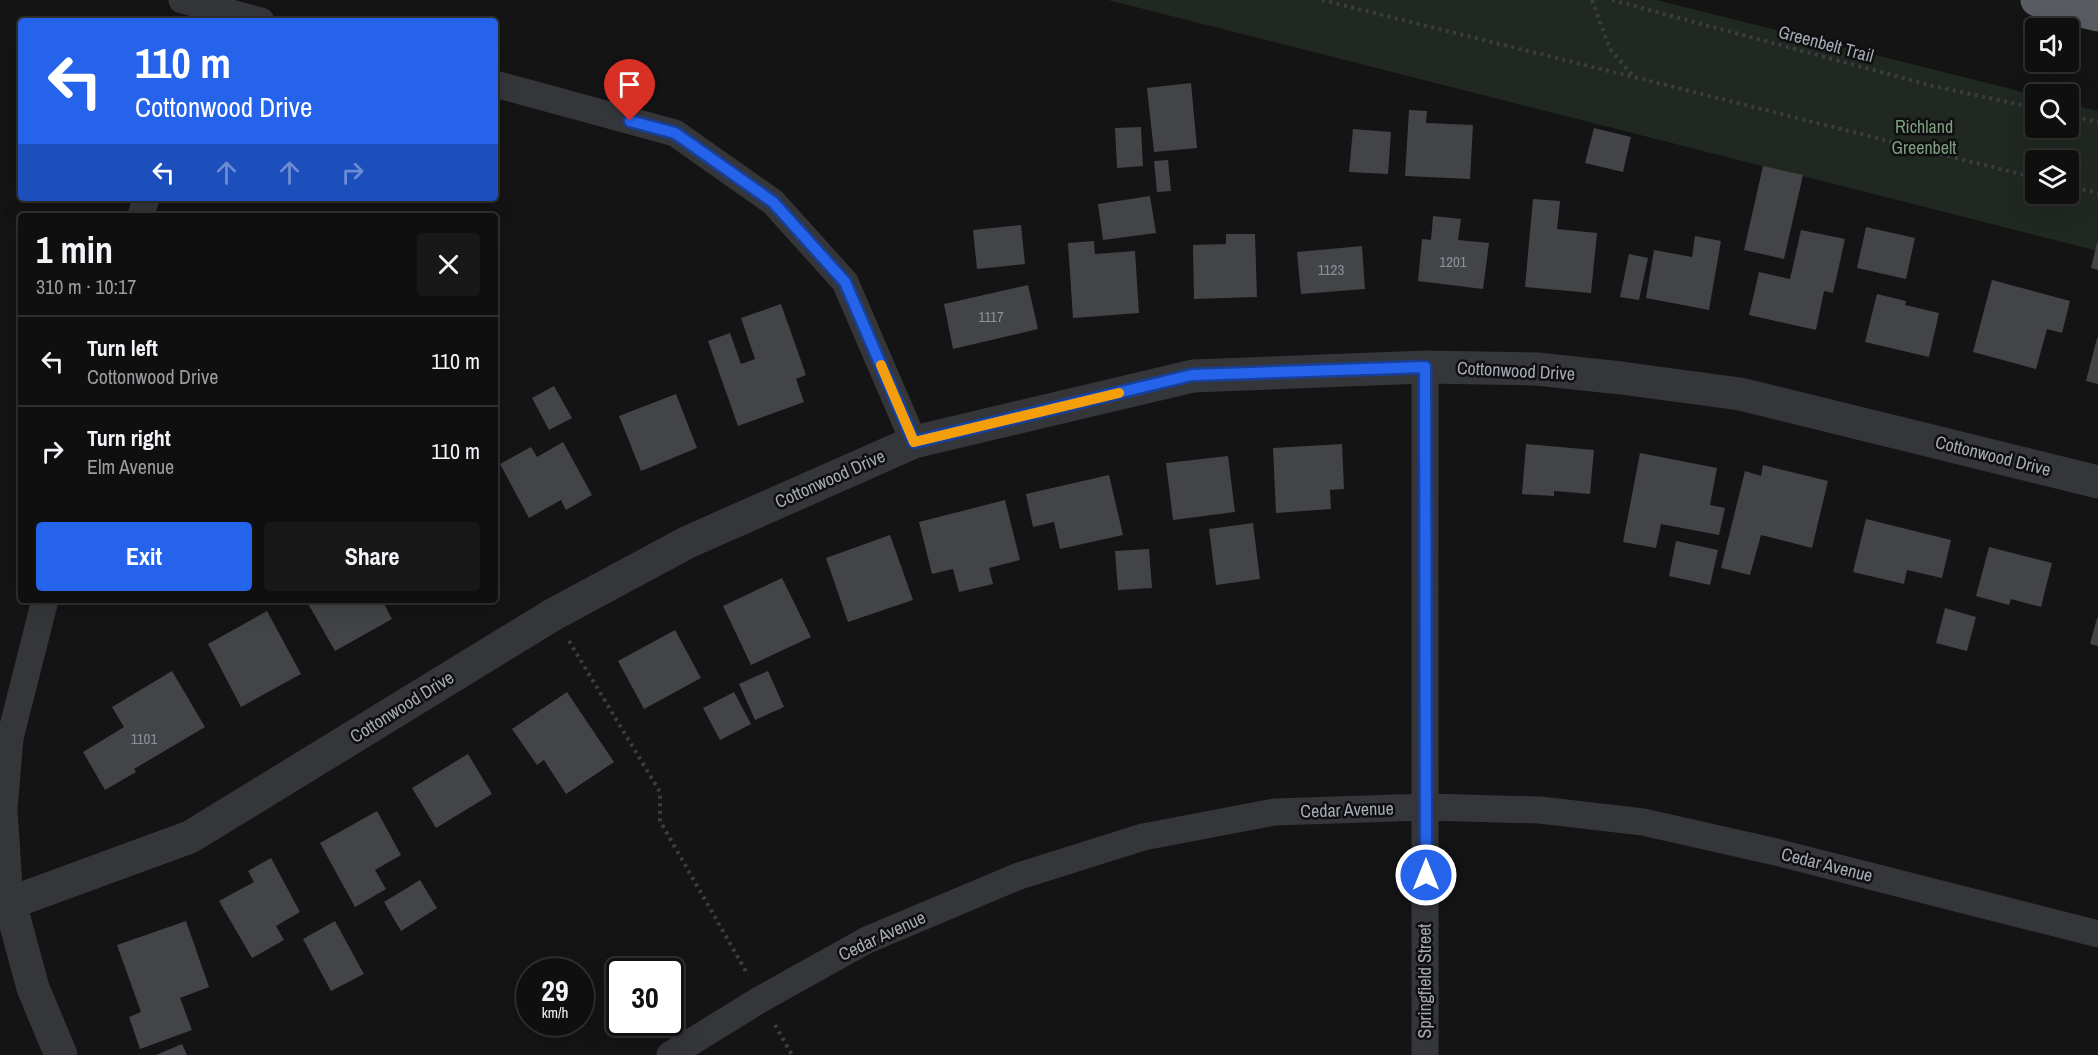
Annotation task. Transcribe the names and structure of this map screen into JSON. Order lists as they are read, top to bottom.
{
  "streets": {
    "street": ["Cottonwood Drive", "Cedar Avenue", "Springfield Street"],
    "path": ["Greenbelt Trail"]
  },
  "crossings": [
    ["Cottonwood Drive", "Springfield Street"],
    ["Cedar Avenue", "Springfield Street"]
  ],
  "parks": ["Richland Greenbelt"],
  "house_numbers": [
    "1201",
    "1123",
    "1117",
    "1101"
  ],
  "page": {
    "turn": ["110 m", "Cottonwood Drive"],
    "heading": ["1 min", "310 m · 10:17"],
    "list": [
      {
        "name": "Turn left",
        "note": "Cottonwood Drive",
        "value": "110 m"
      },
      {
        "name": "Turn right",
        "note": "Elm Avenue",
        "value": "110 m"
      }
    ],
    "buttons": ["Exit", "Share"],
    "speed": "29 km/h",
    "limit": "30"
  }
}
